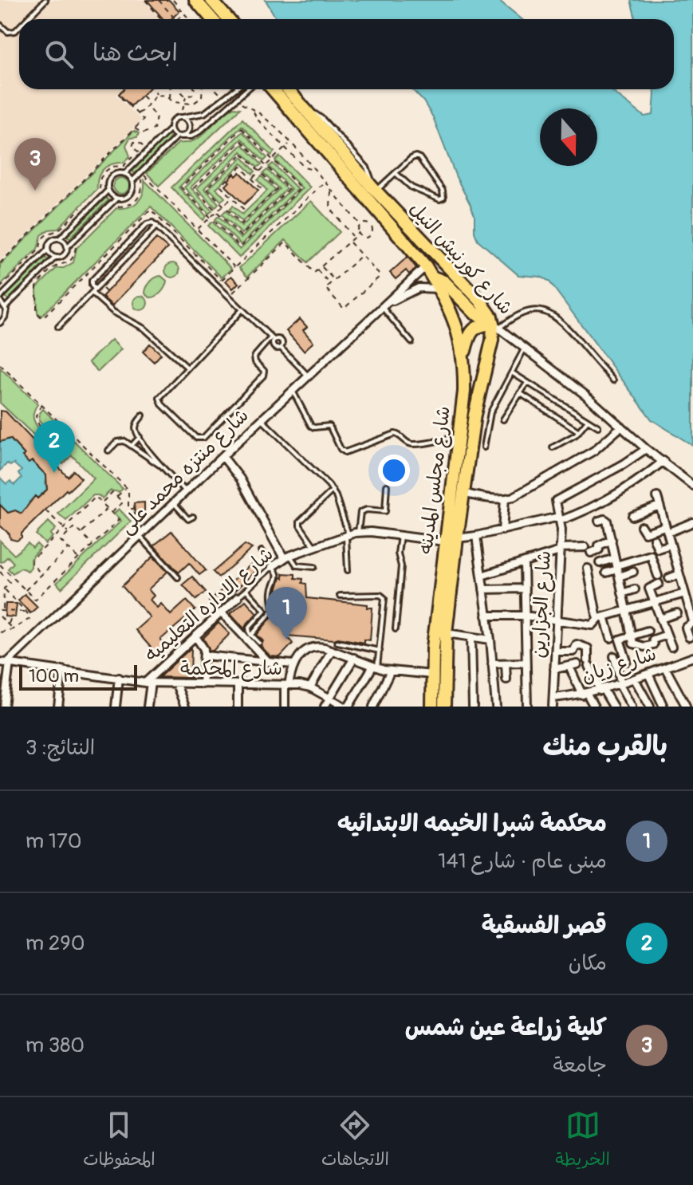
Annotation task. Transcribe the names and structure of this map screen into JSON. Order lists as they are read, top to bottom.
{
  "streets": {
    "highway": ["شارع كورنيش النيل", "شارع مجلس المدينه"],
    "street": [
      "شارع منتزه محمد على",
      "شارع الاداره التعليميه",
      "شارع الجزارين",
      "شارع زيان",
      "شارع المحكمة"
    ]
  },
  "crossings": [
    ["شارع كورنيش النيل", "شارع منتزه محمد على"],
    ["شارع كورنيش النيل", "شارع مجلس المدينه"],
    ["شارع كورنيش النيل", "شارع الجزارين"],
    ["شارع منتزه محمد على", "شارع مجلس المدينه"],
    ["شارع منتزه محمد على", "شارع المحكمة"],
    ["شارع مجلس المدينه", "شارع الاداره التعليميه"],
    ["شارع الاداره التعليميه", "شارع المحكمة"],
    ["شارع الجزارين", "شارع زيان"]
  ],
  "scale_bar": "100 m",
  "north": "bottom",
  "page": {
    "search": "ابحث هنا",
    "pins": ["3", "2", "1"],
    "scale": "100 m",
    "heading": ["بالقرب منك", "النتائج: 3"],
    "list": [
      {
        "mark": "1",
        "name": "محكمة شبرا الخيمه الابتدائيه",
        "note": "مبنى عام · شارع 141",
        "value": "170 m"
      },
      {
        "mark": "2",
        "name": "قصر الفسقية",
        "note": "مكان",
        "value": "290 m"
      },
      {
        "mark": "3",
        "name": "كلية زراعة عين شمس",
        "note": "جامعة",
        "value": "380 m"
      }
    ],
    "nav": ["الخريطة", "الاتجاهات", "المحفوظات"]
  }
}
